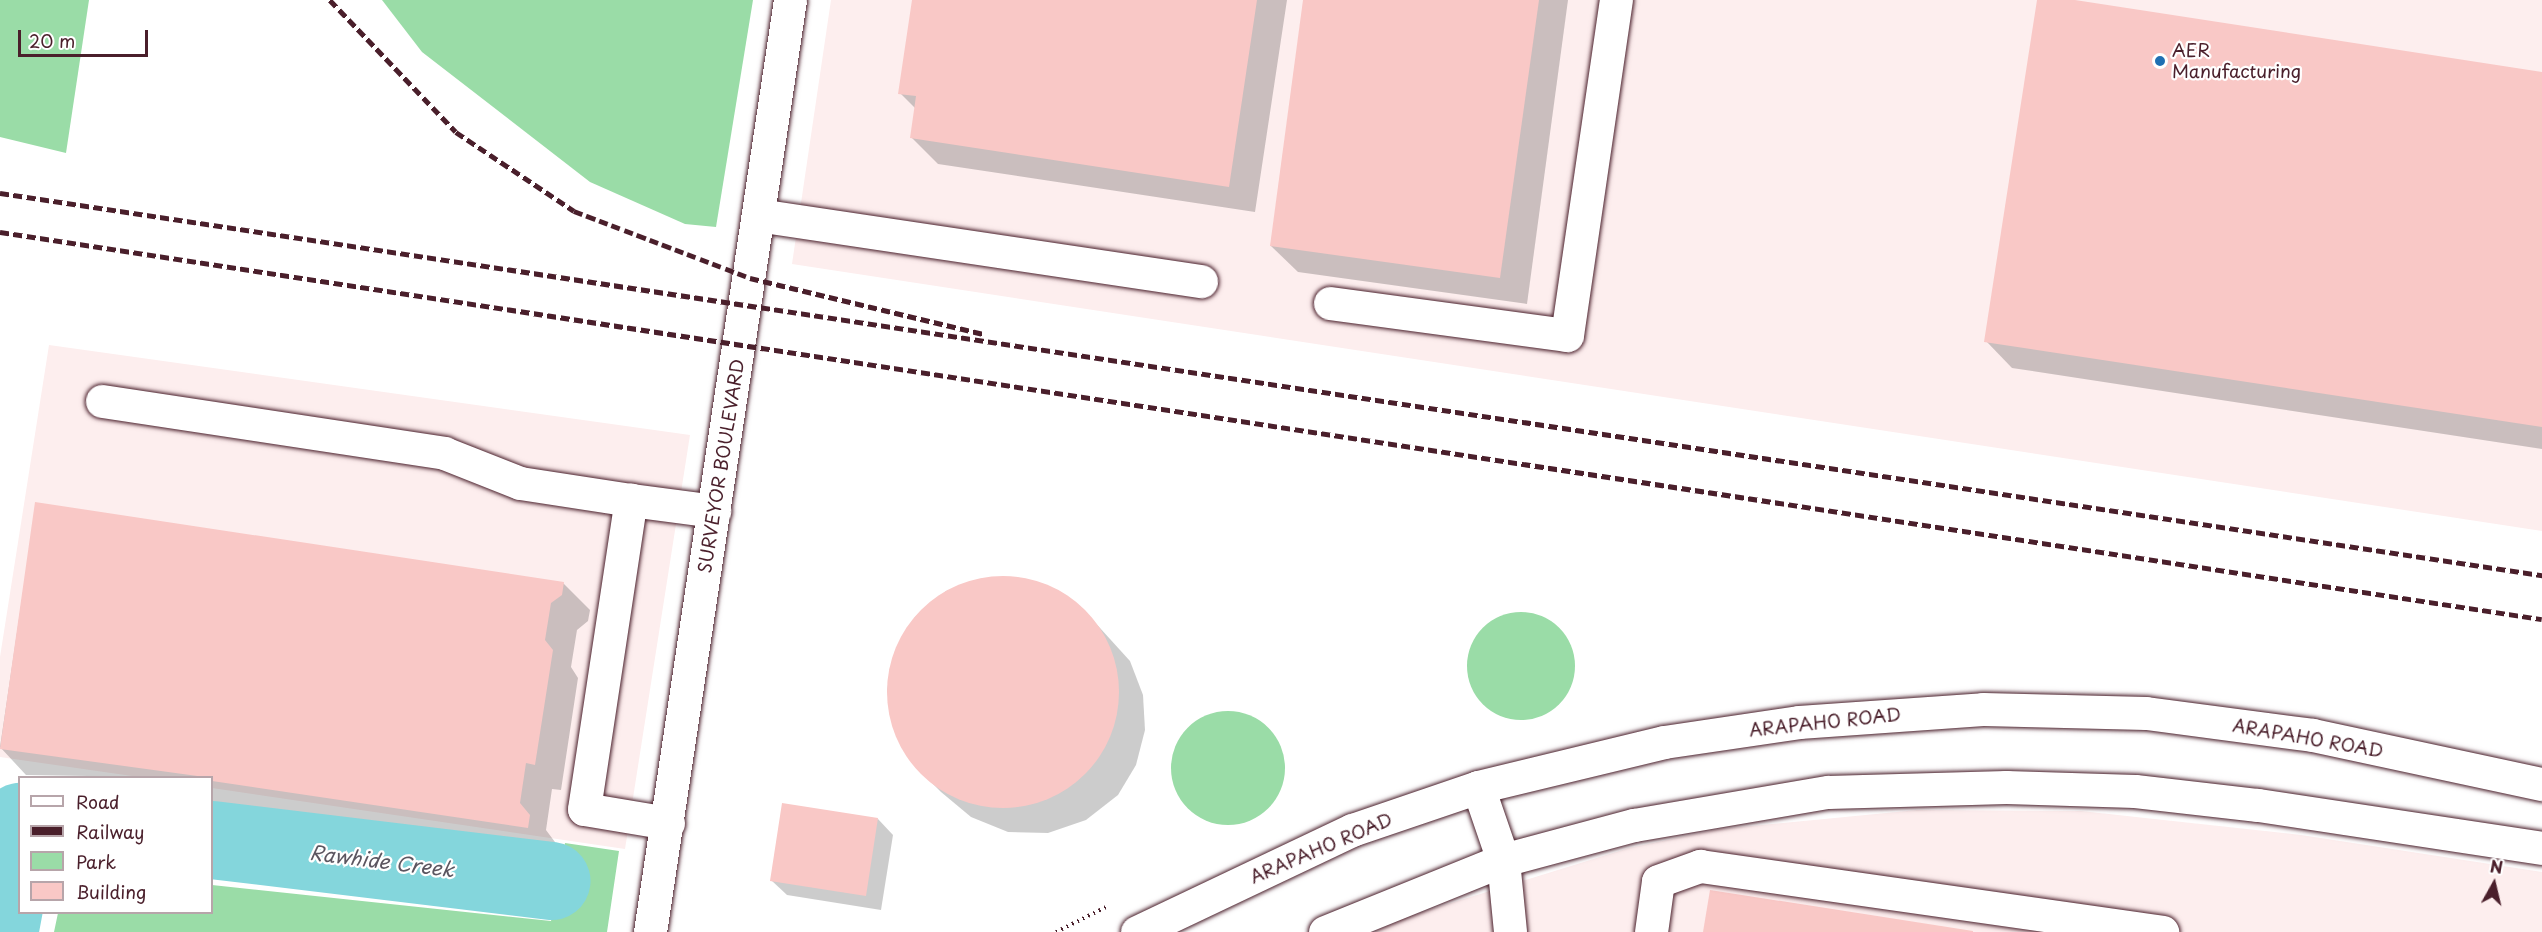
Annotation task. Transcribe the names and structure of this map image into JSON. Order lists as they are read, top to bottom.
{
  "streets": {
    "main road": ["SURVEYOR BOULEVARD", "ARAPAHO ROAD"]
  },
  "water": ["Rawhide Creek"],
  "places": ["AER Manufacturing"],
  "legend": [
    "Road",
    "Railway",
    "Park",
    "Building"
  ],
  "scale_bar": "20 m",
  "north": "top"
}
